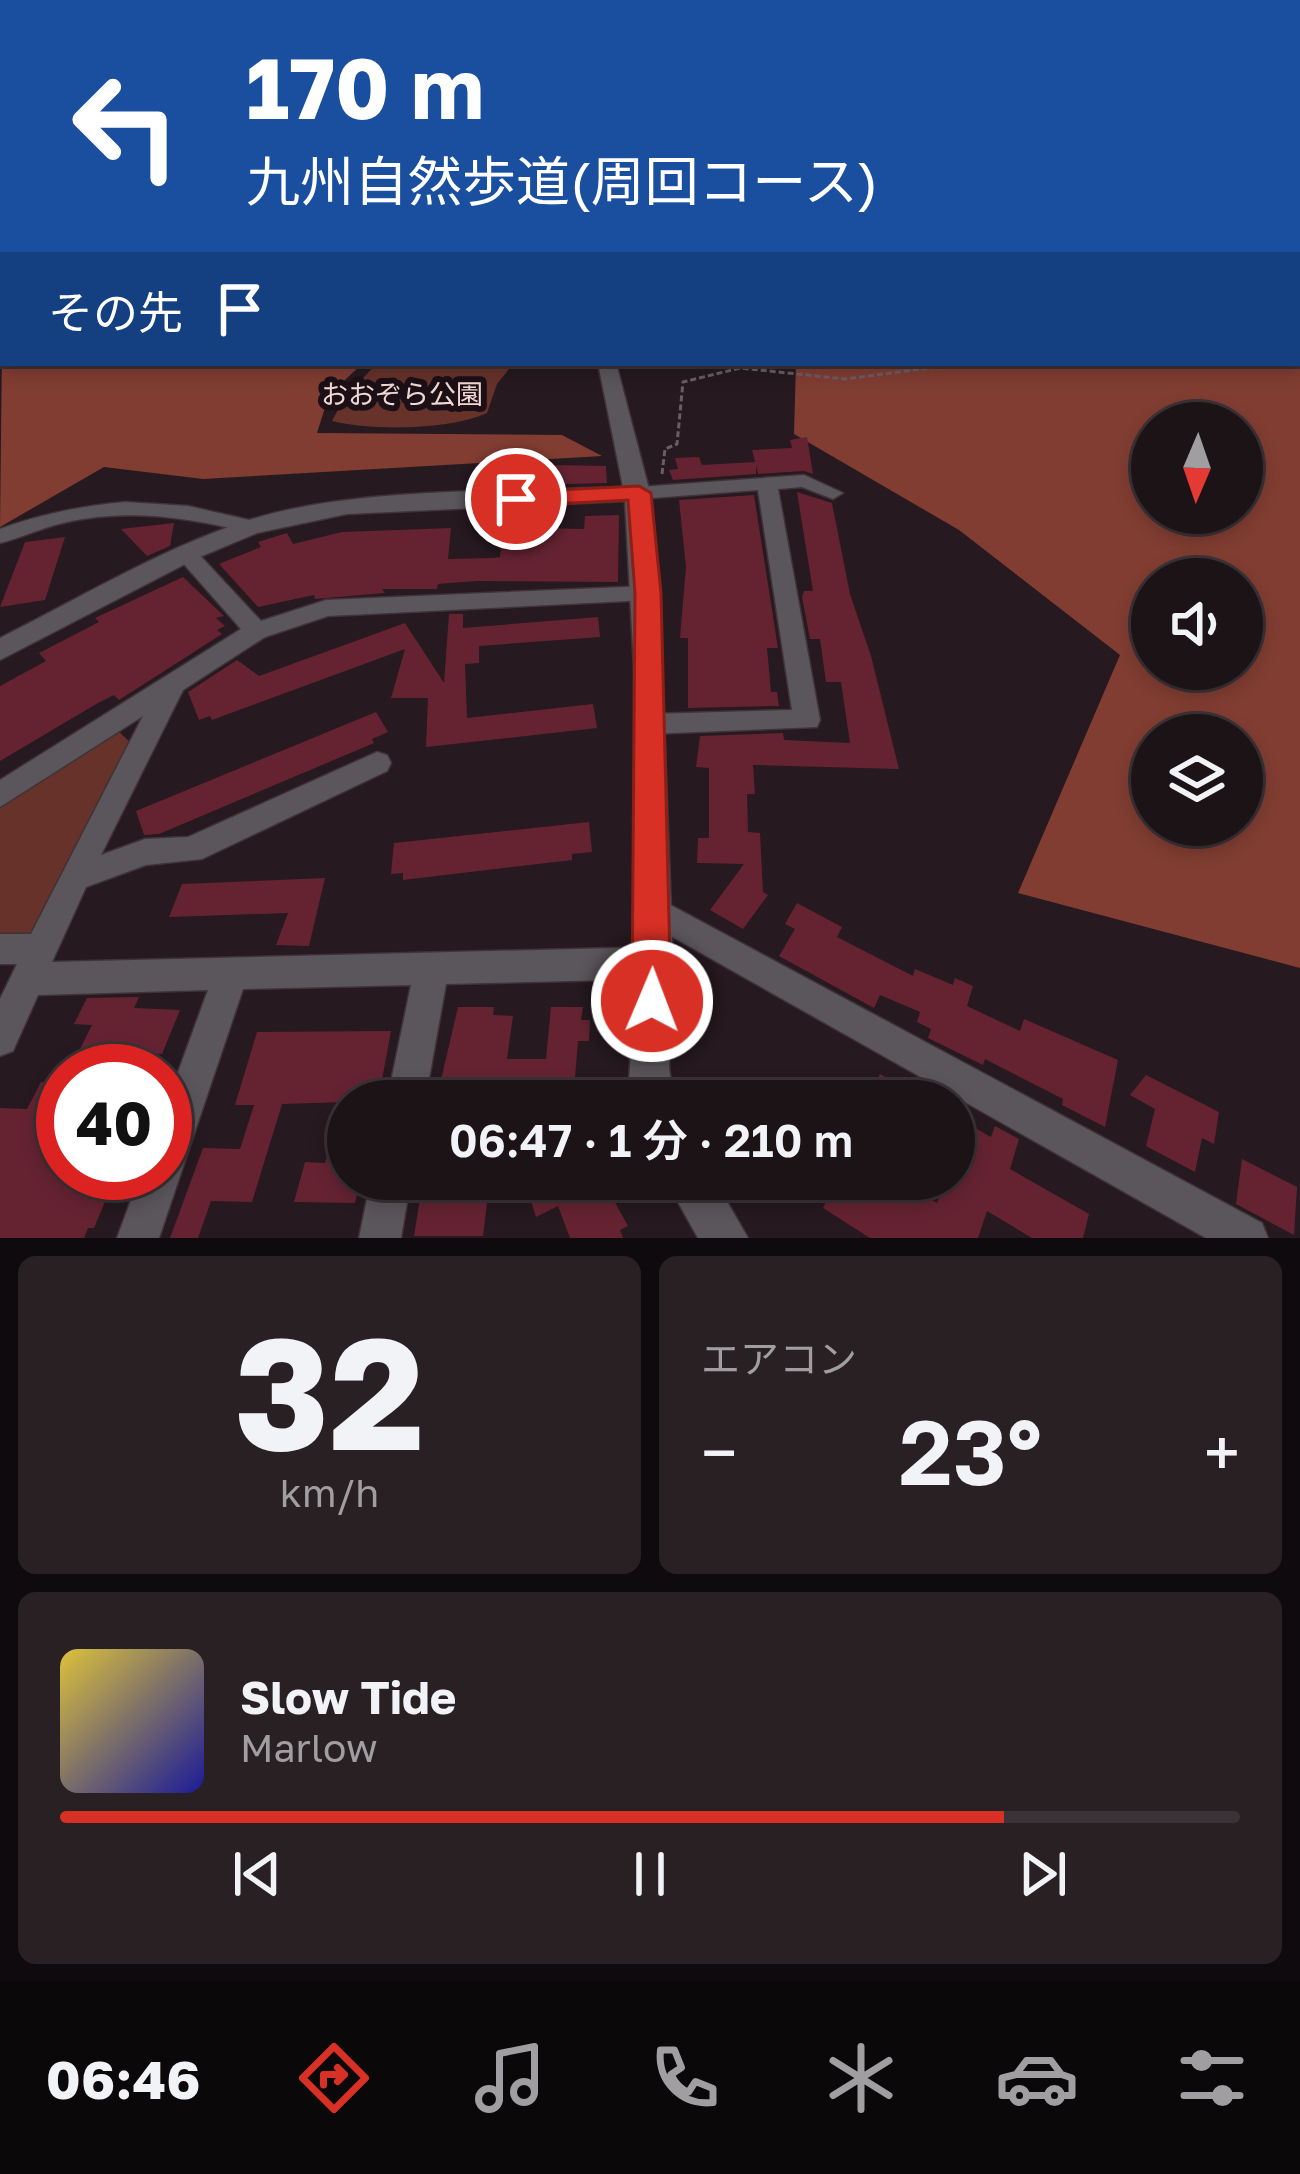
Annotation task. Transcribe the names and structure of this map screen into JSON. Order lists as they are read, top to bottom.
{
  "parks": ["おおぞら公園"],
  "north": "bottom",
  "page": {
    "turn": ["170 m", "九州自然歩道(周回コース)"],
    "then": "その先",
    "limit": "40",
    "trip": "06:47 · 1 分 · 210 m",
    "tile": [
      ["32", "km/h"],
      "エアコン"
    ],
    "heat": ["−", "23°", "+"],
    "song": ["Slow Tide", "Marlow"],
    "tabs": "06:46"
  }
}
